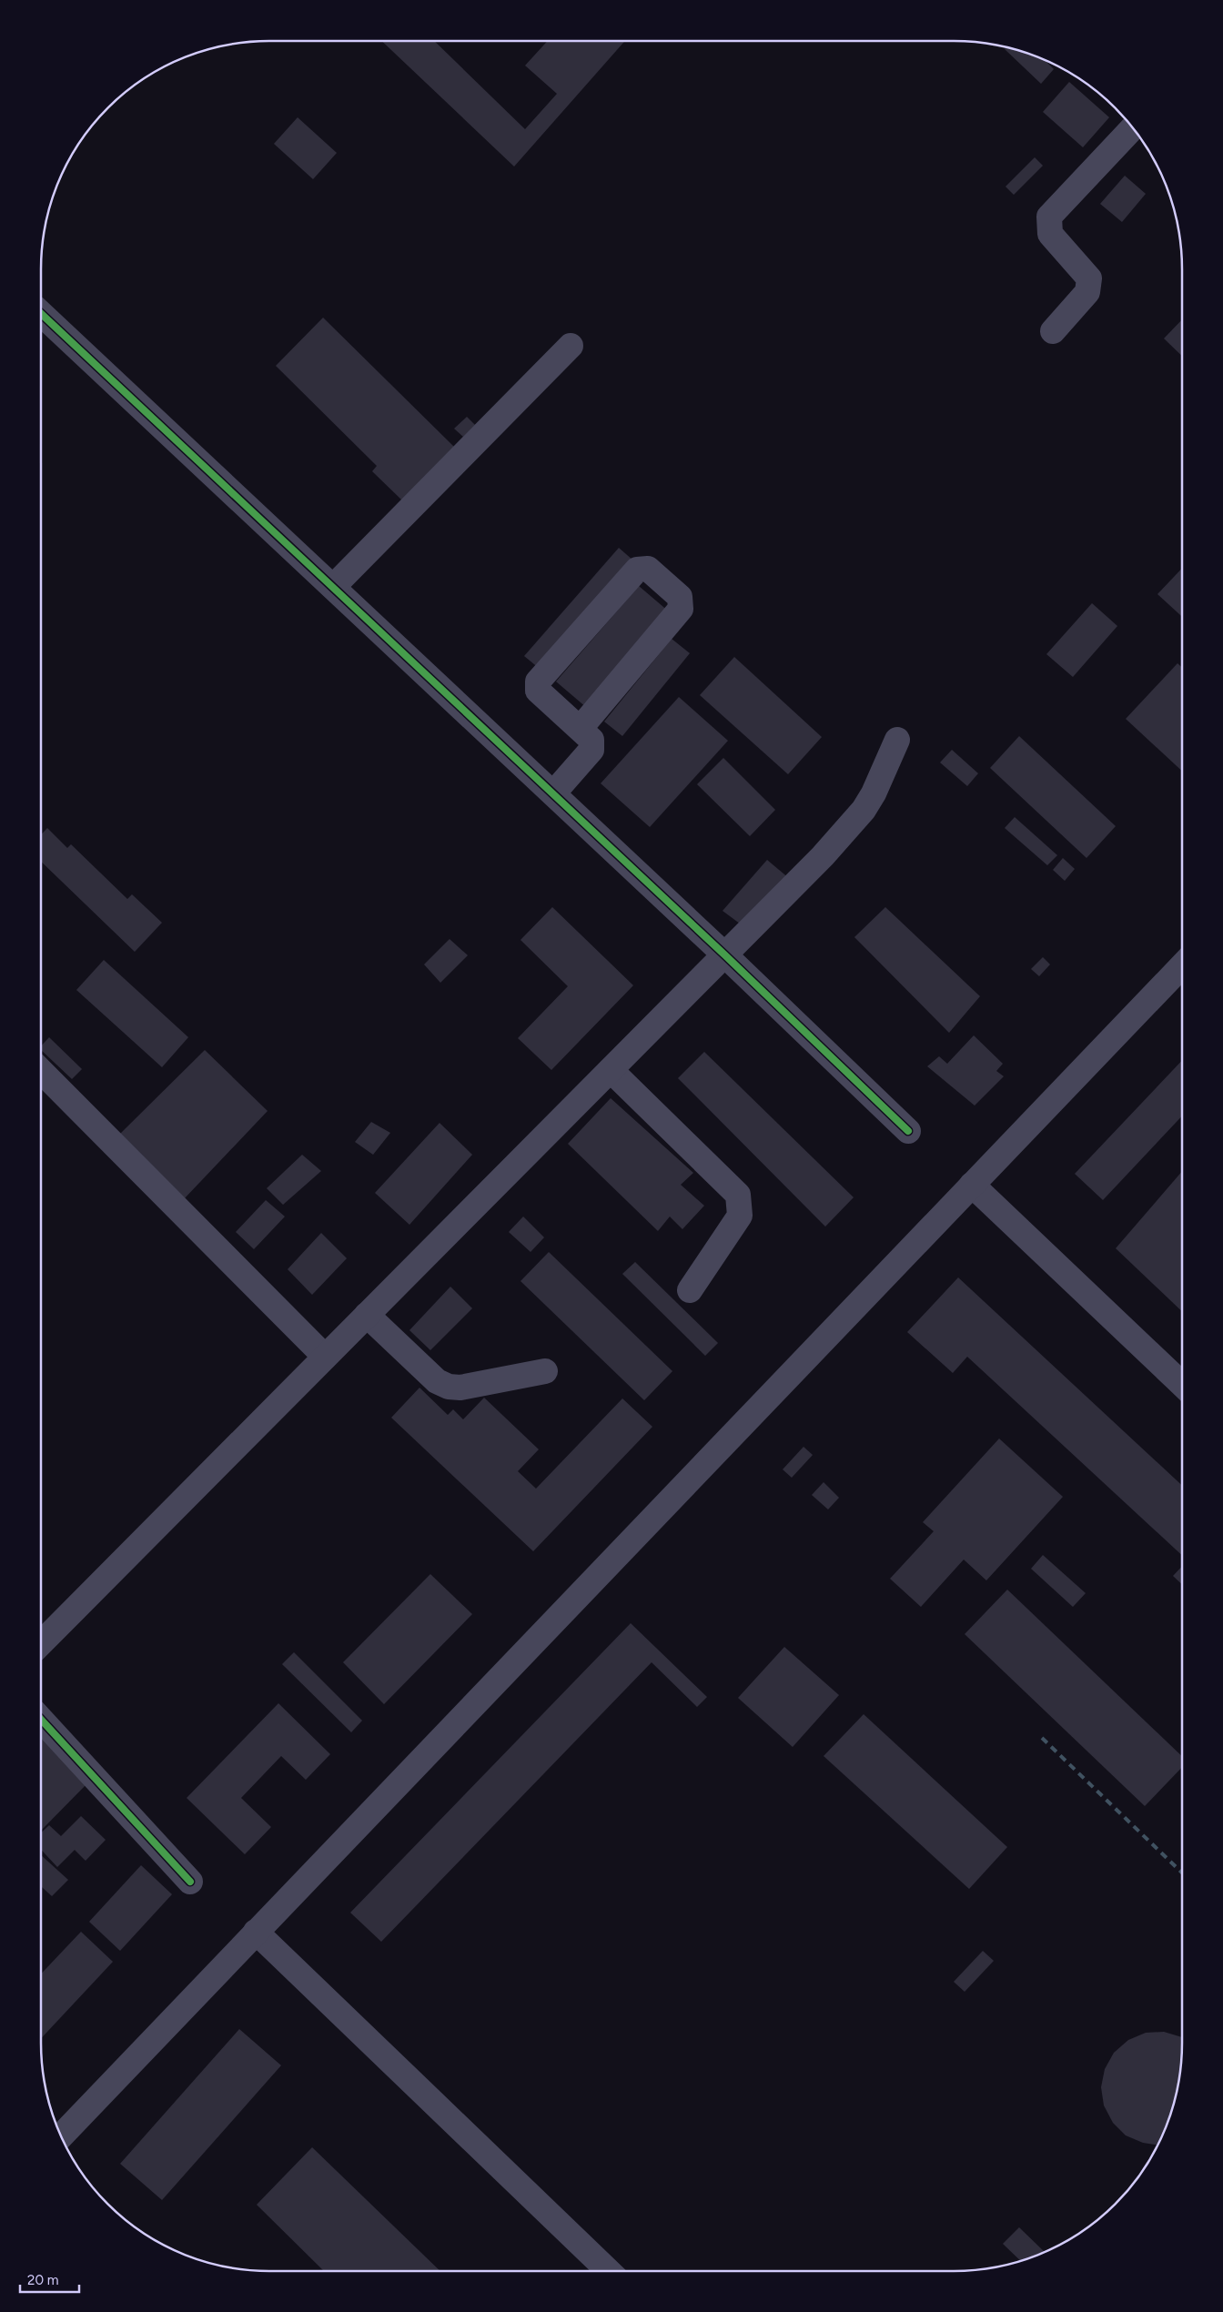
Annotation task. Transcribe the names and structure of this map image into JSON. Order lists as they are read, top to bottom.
{
  "scale_bar": "20 m"
}
